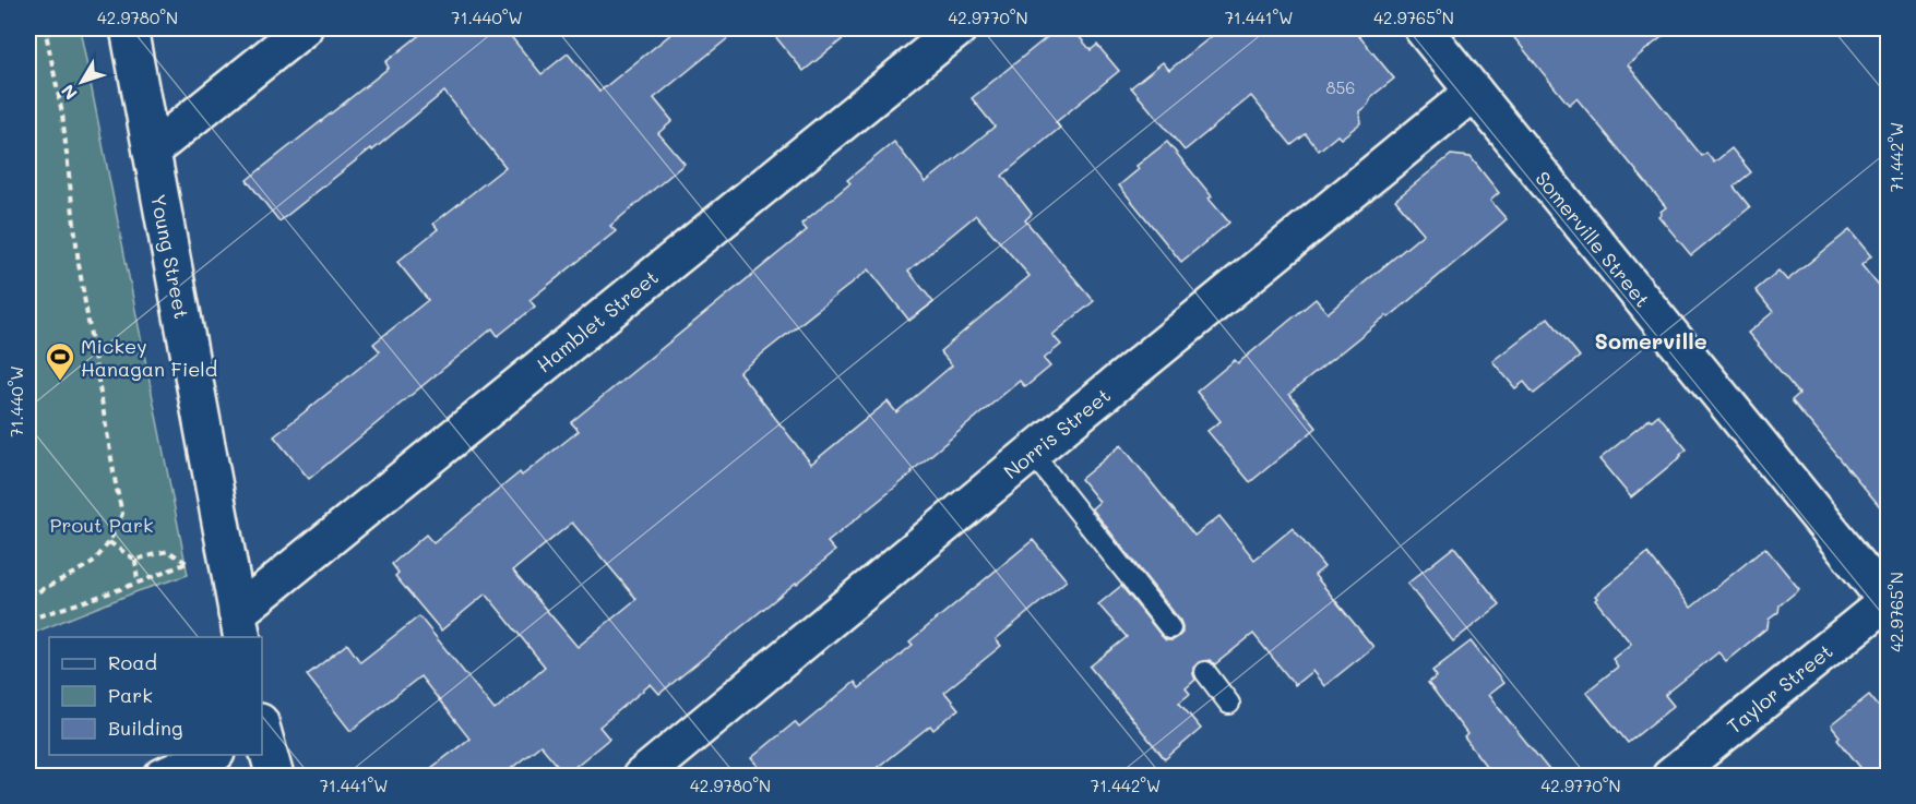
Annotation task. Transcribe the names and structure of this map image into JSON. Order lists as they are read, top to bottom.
{
  "streets": {
    "street": [
      "Somerville Street",
      "Young Street",
      "Hamblet Street",
      "Norris Street",
      "Taylor Street"
    ]
  },
  "crossings": [
    ["Somerville Street", "Norris Street"],
    ["Somerville Street", "Taylor Street"],
    ["Young Street", "Hamblet Street"]
  ],
  "districts": ["Somerville"],
  "parks": ["Prout Park"],
  "places": {
    "sports": ["Mickey Hanagan Field"]
  },
  "house_numbers": ["856"],
  "legend": ["Road", "Park", "Building"],
  "north": "bottom left",
  "coordinates": [
    "42.9780°N",
    "71.440°W",
    "42.9770°N",
    "71.441°W",
    "42.9765°N",
    "71.442°W"
  ]
}
